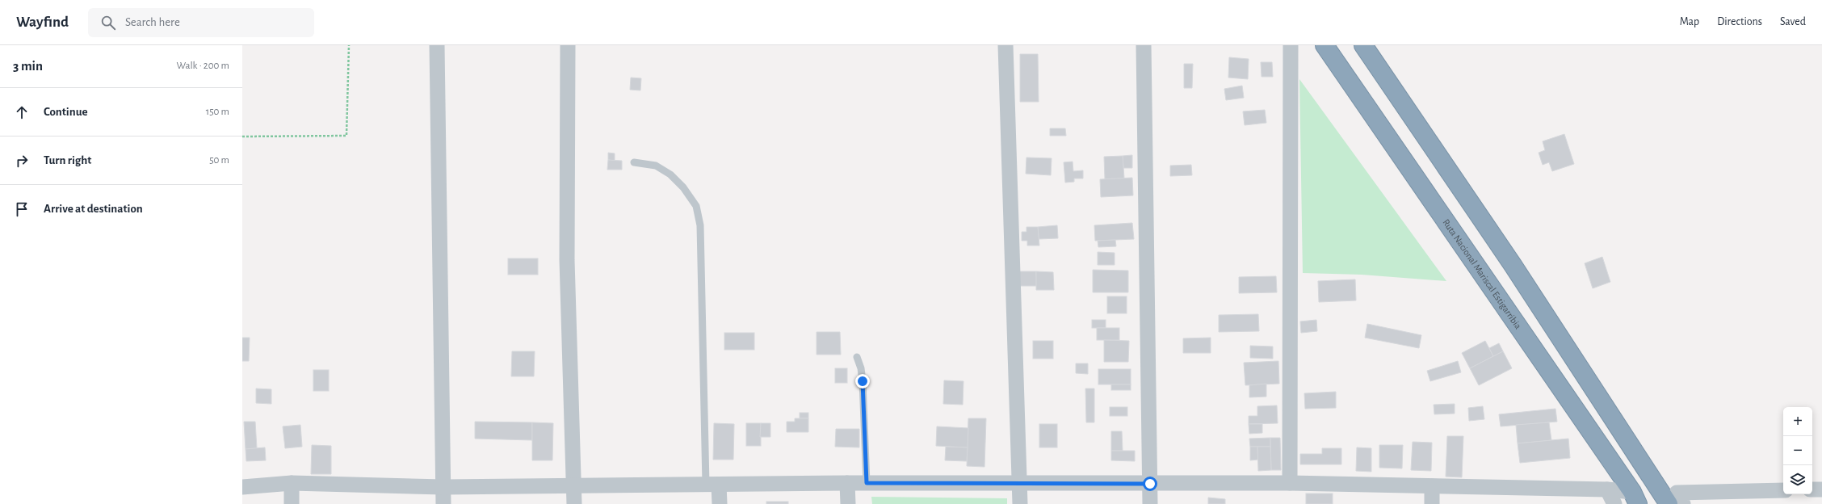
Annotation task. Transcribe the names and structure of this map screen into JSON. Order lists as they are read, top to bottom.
{
  "streets": {
    "highway": ["Ruta Nacional Mariscal Estigarribia"]
  },
  "page": {
    "header": "Wayfind",
    "search": "Search here",
    "nav": ["Map", "Directions", "Saved"],
    "heading": ["3 min", "Walk · 200 m"],
    "list": [
      ["Continue", "150 m"],
      ["Turn right", "50 m"],
      "Arrive at destination"
    ],
    "map_buttons": ["+", "−"]
  }
}
